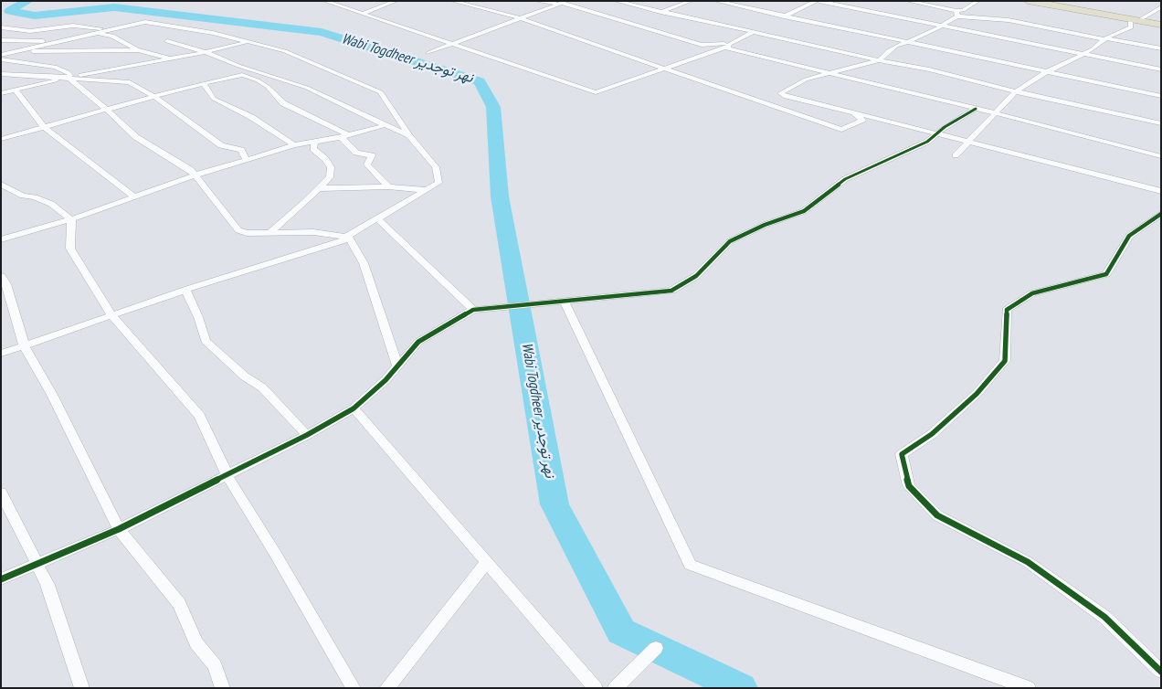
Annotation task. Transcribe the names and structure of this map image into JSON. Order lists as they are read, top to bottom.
{
  "water": ["Wabi Togdheer نهر توجدير"]
}
